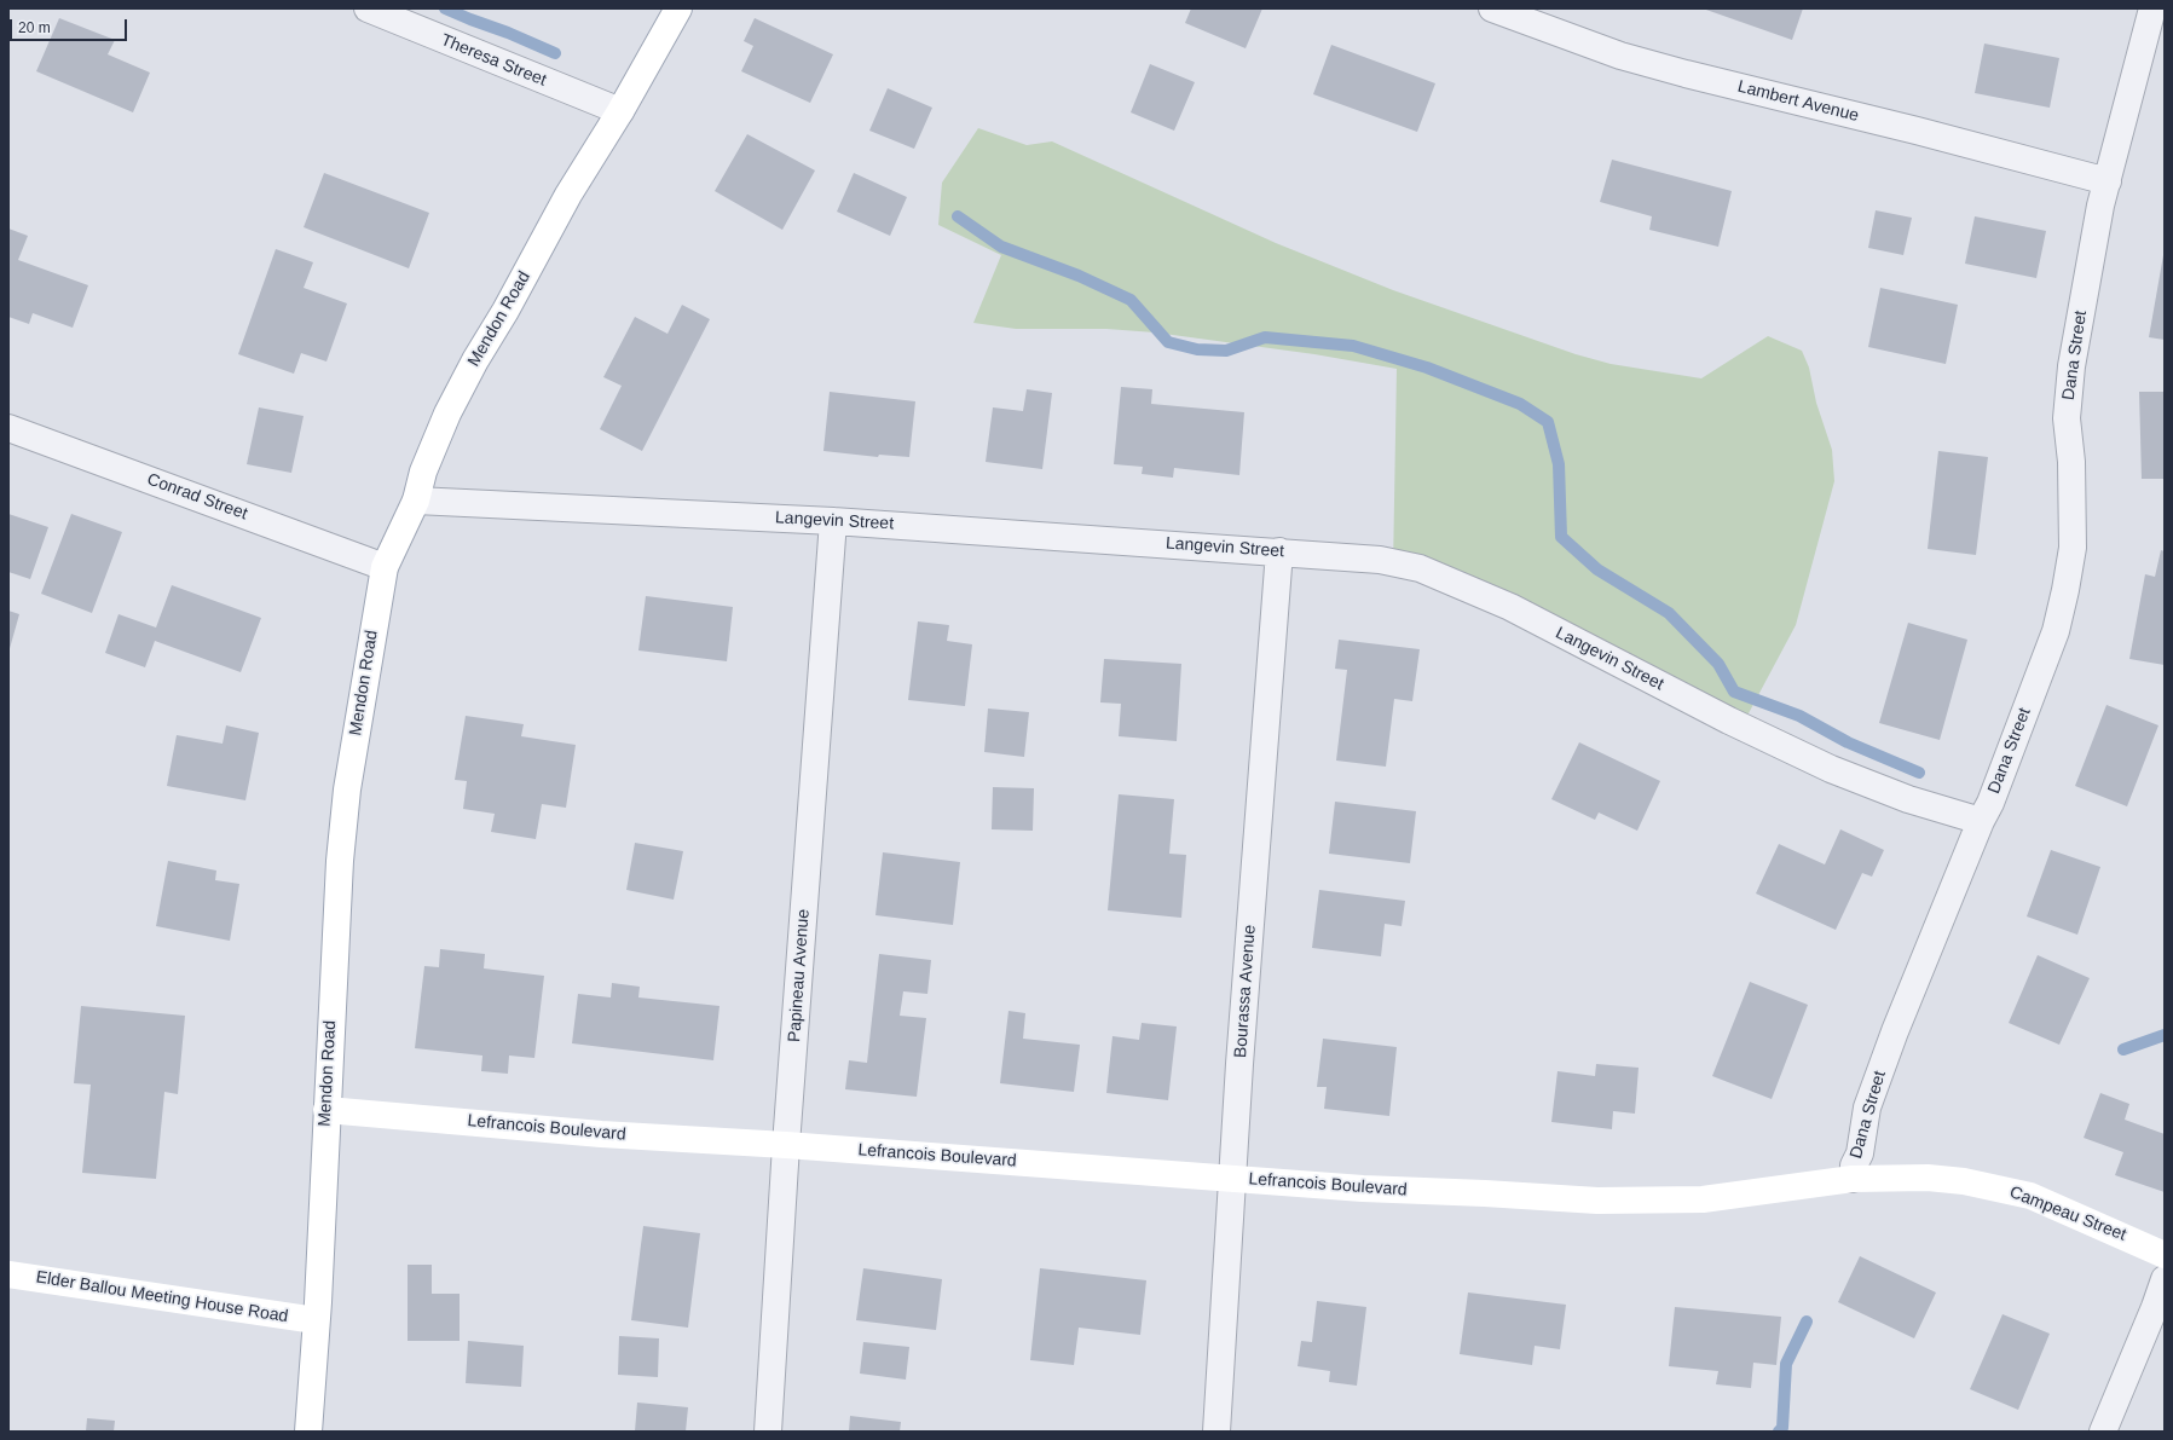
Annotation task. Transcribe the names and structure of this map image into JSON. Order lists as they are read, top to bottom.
{
  "streets": {
    "street": [
      "Theresa Street",
      "Lambert Avenue",
      "Mendon Road",
      "Dana Street",
      "Conrad Street",
      "Langevin Street",
      "Papineau Avenue",
      "Bourassa Avenue",
      "Lefrancois Boulevard",
      "Campeau Street",
      "Elder Ballou Meeting House Road"
    ]
  },
  "crossings": [
    ["Theresa Street", "Mendon Road"],
    ["Lambert Avenue", "Dana Street"],
    ["Mendon Road", "Conrad Street"],
    ["Mendon Road", "Langevin Street"],
    ["Mendon Road", "Lefrancois Boulevard"],
    ["Mendon Road", "Elder Ballou Meeting House Road"],
    ["Dana Street", "Langevin Street"],
    ["Dana Street", "Lefrancois Boulevard"],
    ["Dana Street", "Campeau Street"],
    ["Langevin Street", "Papineau Avenue"],
    ["Langevin Street", "Bourassa Avenue"],
    ["Papineau Avenue", "Lefrancois Boulevard"],
    ["Bourassa Avenue", "Lefrancois Boulevard"]
  ],
  "scale_bar": "20 m"
}
